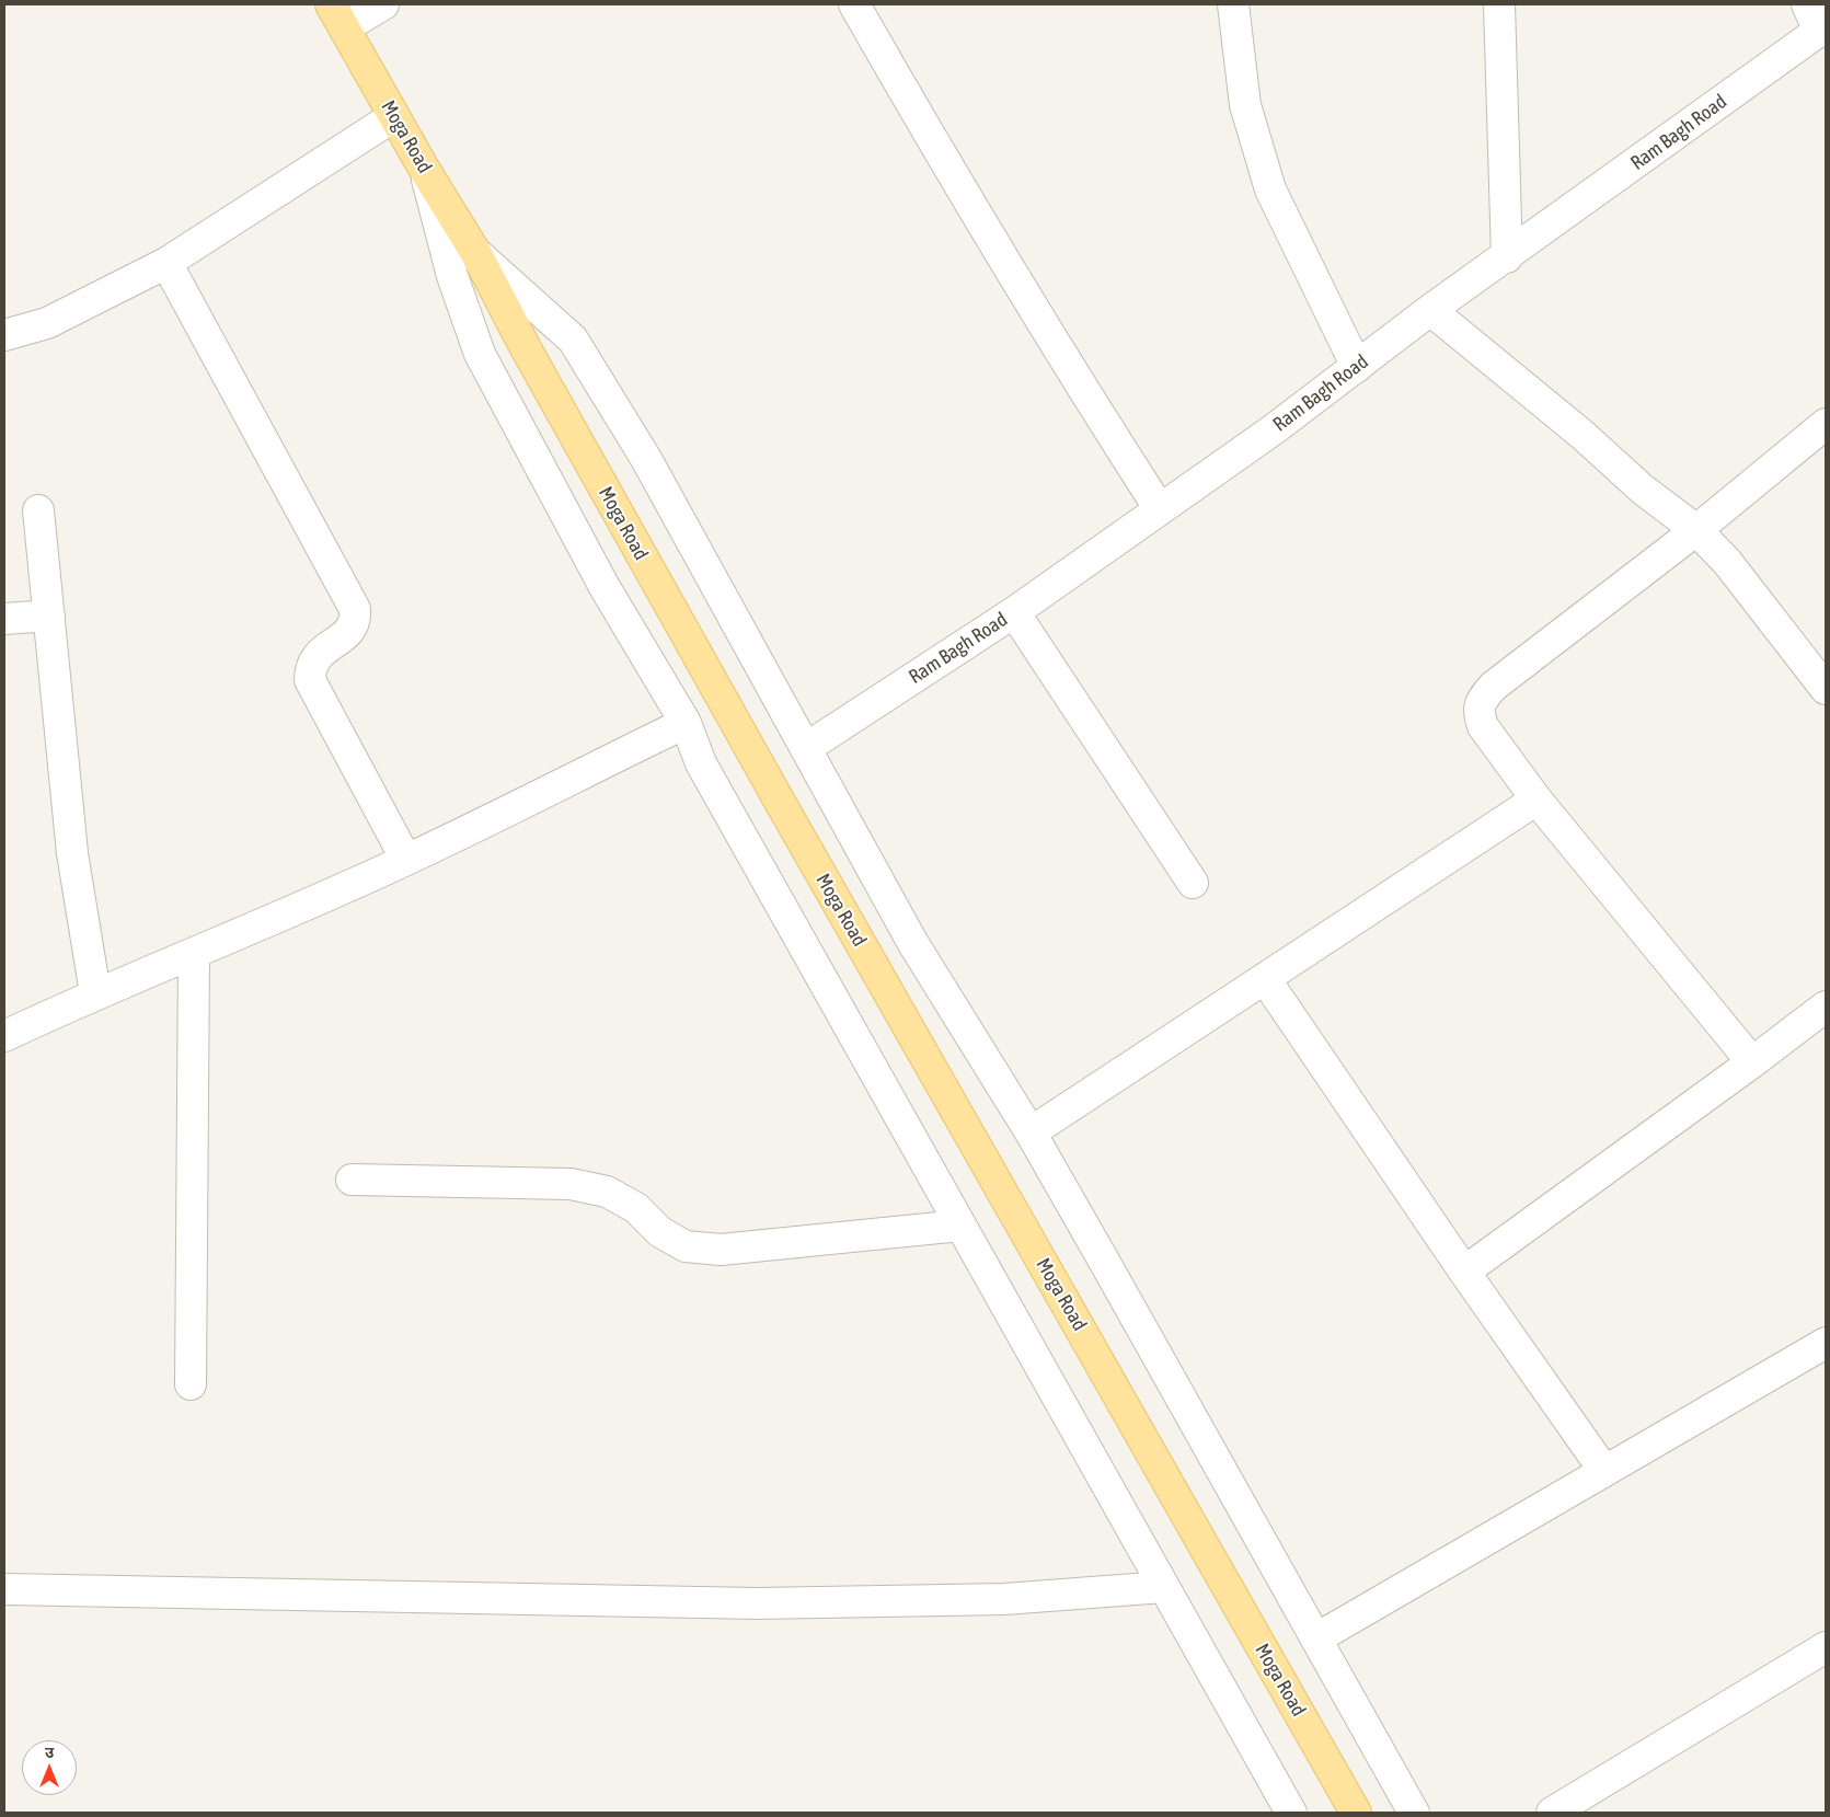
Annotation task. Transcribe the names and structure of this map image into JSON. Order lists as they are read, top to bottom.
{
  "streets": {
    "main road": ["Moga Road"],
    "street": ["Ram Bagh Road"]
  },
  "north": "top"
}
